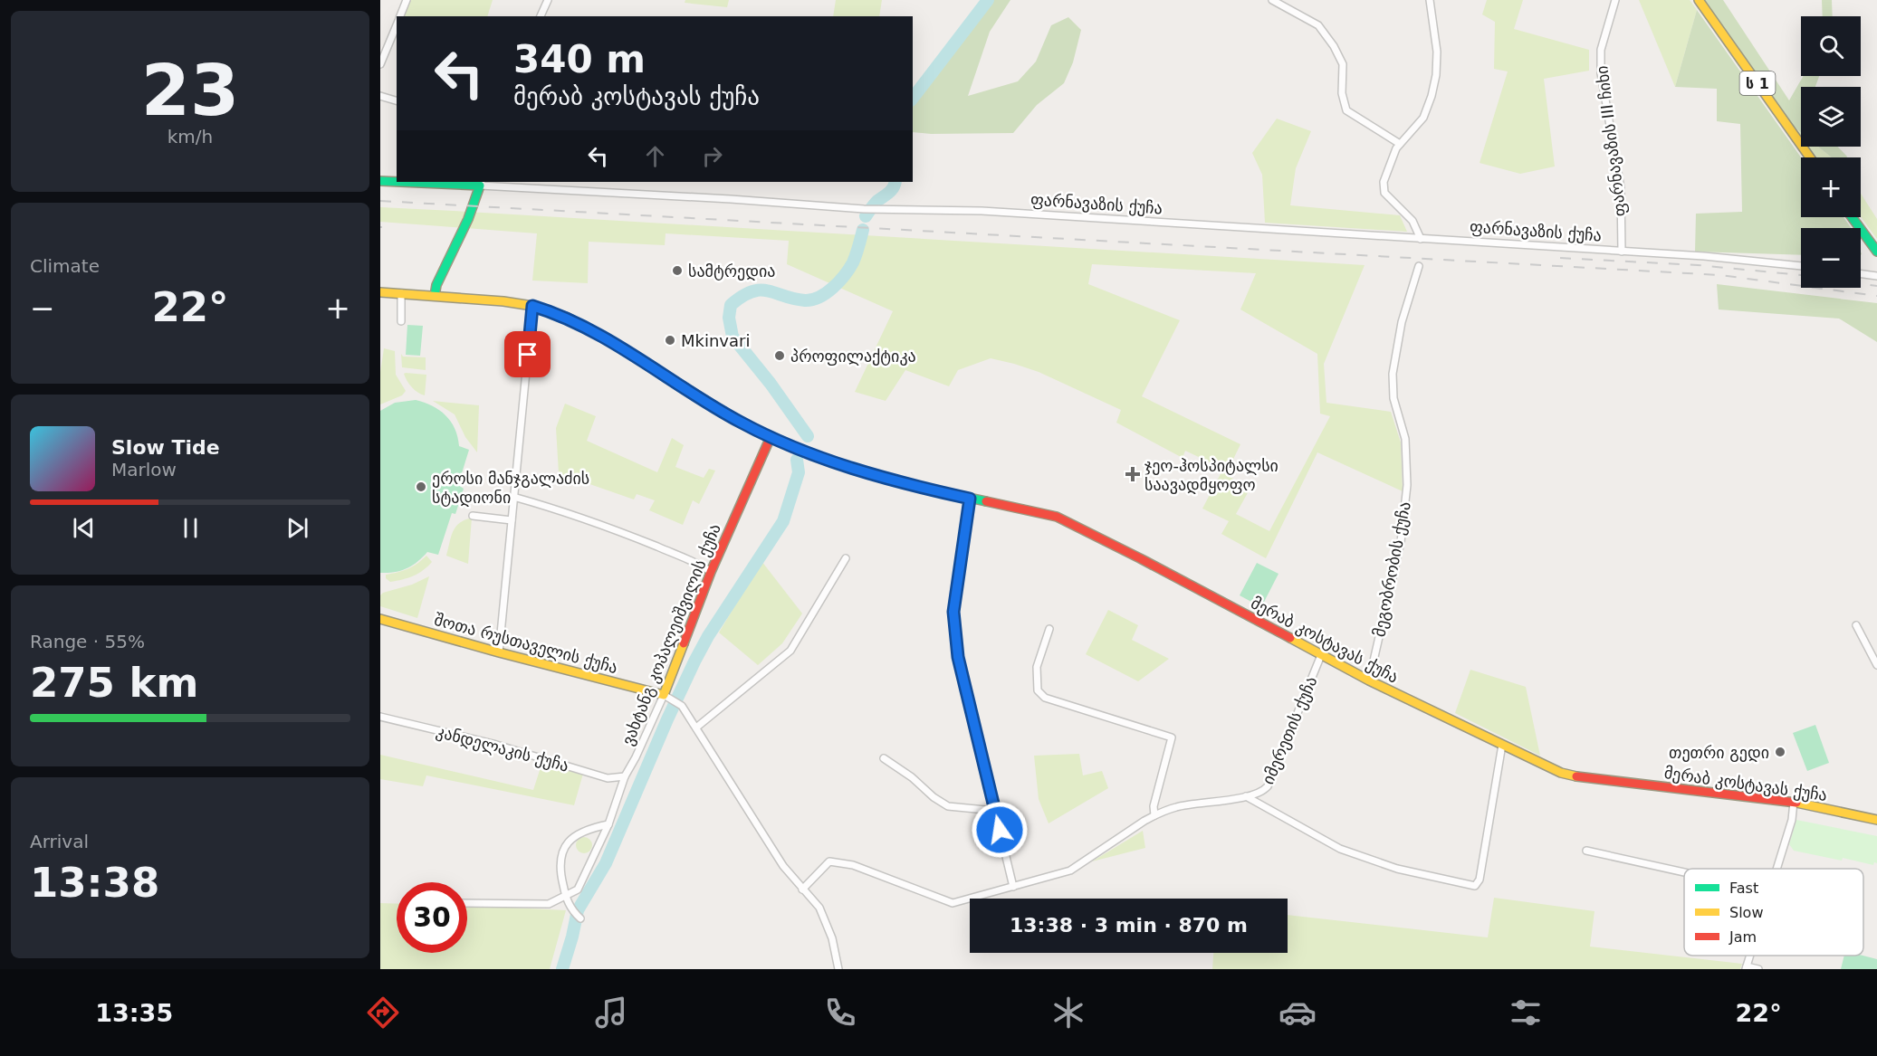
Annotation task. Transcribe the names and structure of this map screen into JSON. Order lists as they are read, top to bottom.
{
  "streets": {
    "main road": [
      "ს 1",
      "ფარნავაზის ქუჩა",
      "ვახტანგ კოპალეიშვილის ქუჩა",
      "მერაბ კოსტავას ქუჩა",
      "შოთა რუსთაველის ქუჩა"
    ],
    "street": [
      "ფარნავაზის III ჩიხი",
      "მეგობრობის ქუჩა",
      "იმერეთის ქუჩა",
      "კანდელაკის ქუჩა"
    ]
  },
  "crossings": [
    ["ფარნავაზის III ჩიხი", "ფარნავაზის ქუჩა"],
    ["მეგობრობის ქუჩა", "მერაბ კოსტავას ქუჩა"],
    ["ვახტანგ კოპალეიშვილის ქუჩა", "მერაბ კოსტავას ქუჩა"],
    ["ვახტანგ კოპალეიშვილის ქუჩა", "შოთა რუსთაველის ქუჩა"],
    ["ვახტანგ კოპალეიშვილის ქუჩა", "კანდელაკის ქუჩა"],
    ["მერაბ კოსტავას ქუჩა", "იმერეთის ქუჩა"]
  ],
  "places": {
    "other": [
      "სამტრედია",
      "Mkinvari",
      "პროფილაქტიკა",
      "ეროსი მანჯგალაძის სტადიონი",
      "თეთრი გედი"
    ],
    "health": ["ჯეო-ჰოსპიტალსი საავადმყოფო"]
  },
  "legend": ["Fast", "Slow", "Jam"],
  "page": {
    "tile": [
      ["23", "km/h"],
      "Climate",
      ["Range · 55%", "275 km"],
      ["Arrival", "13:38"]
    ],
    "map_buttons": ["+", "−"],
    "turn": ["340 m", "მერაბ კოსტავას ქუჩა"],
    "heat": ["−", "22°", "+"],
    "song": ["Slow Tide", "Marlow"],
    "limit": "30",
    "trip": "13:38 · 3 min · 870 m",
    "tabs": ["13:35", "22°"]
  }
}
